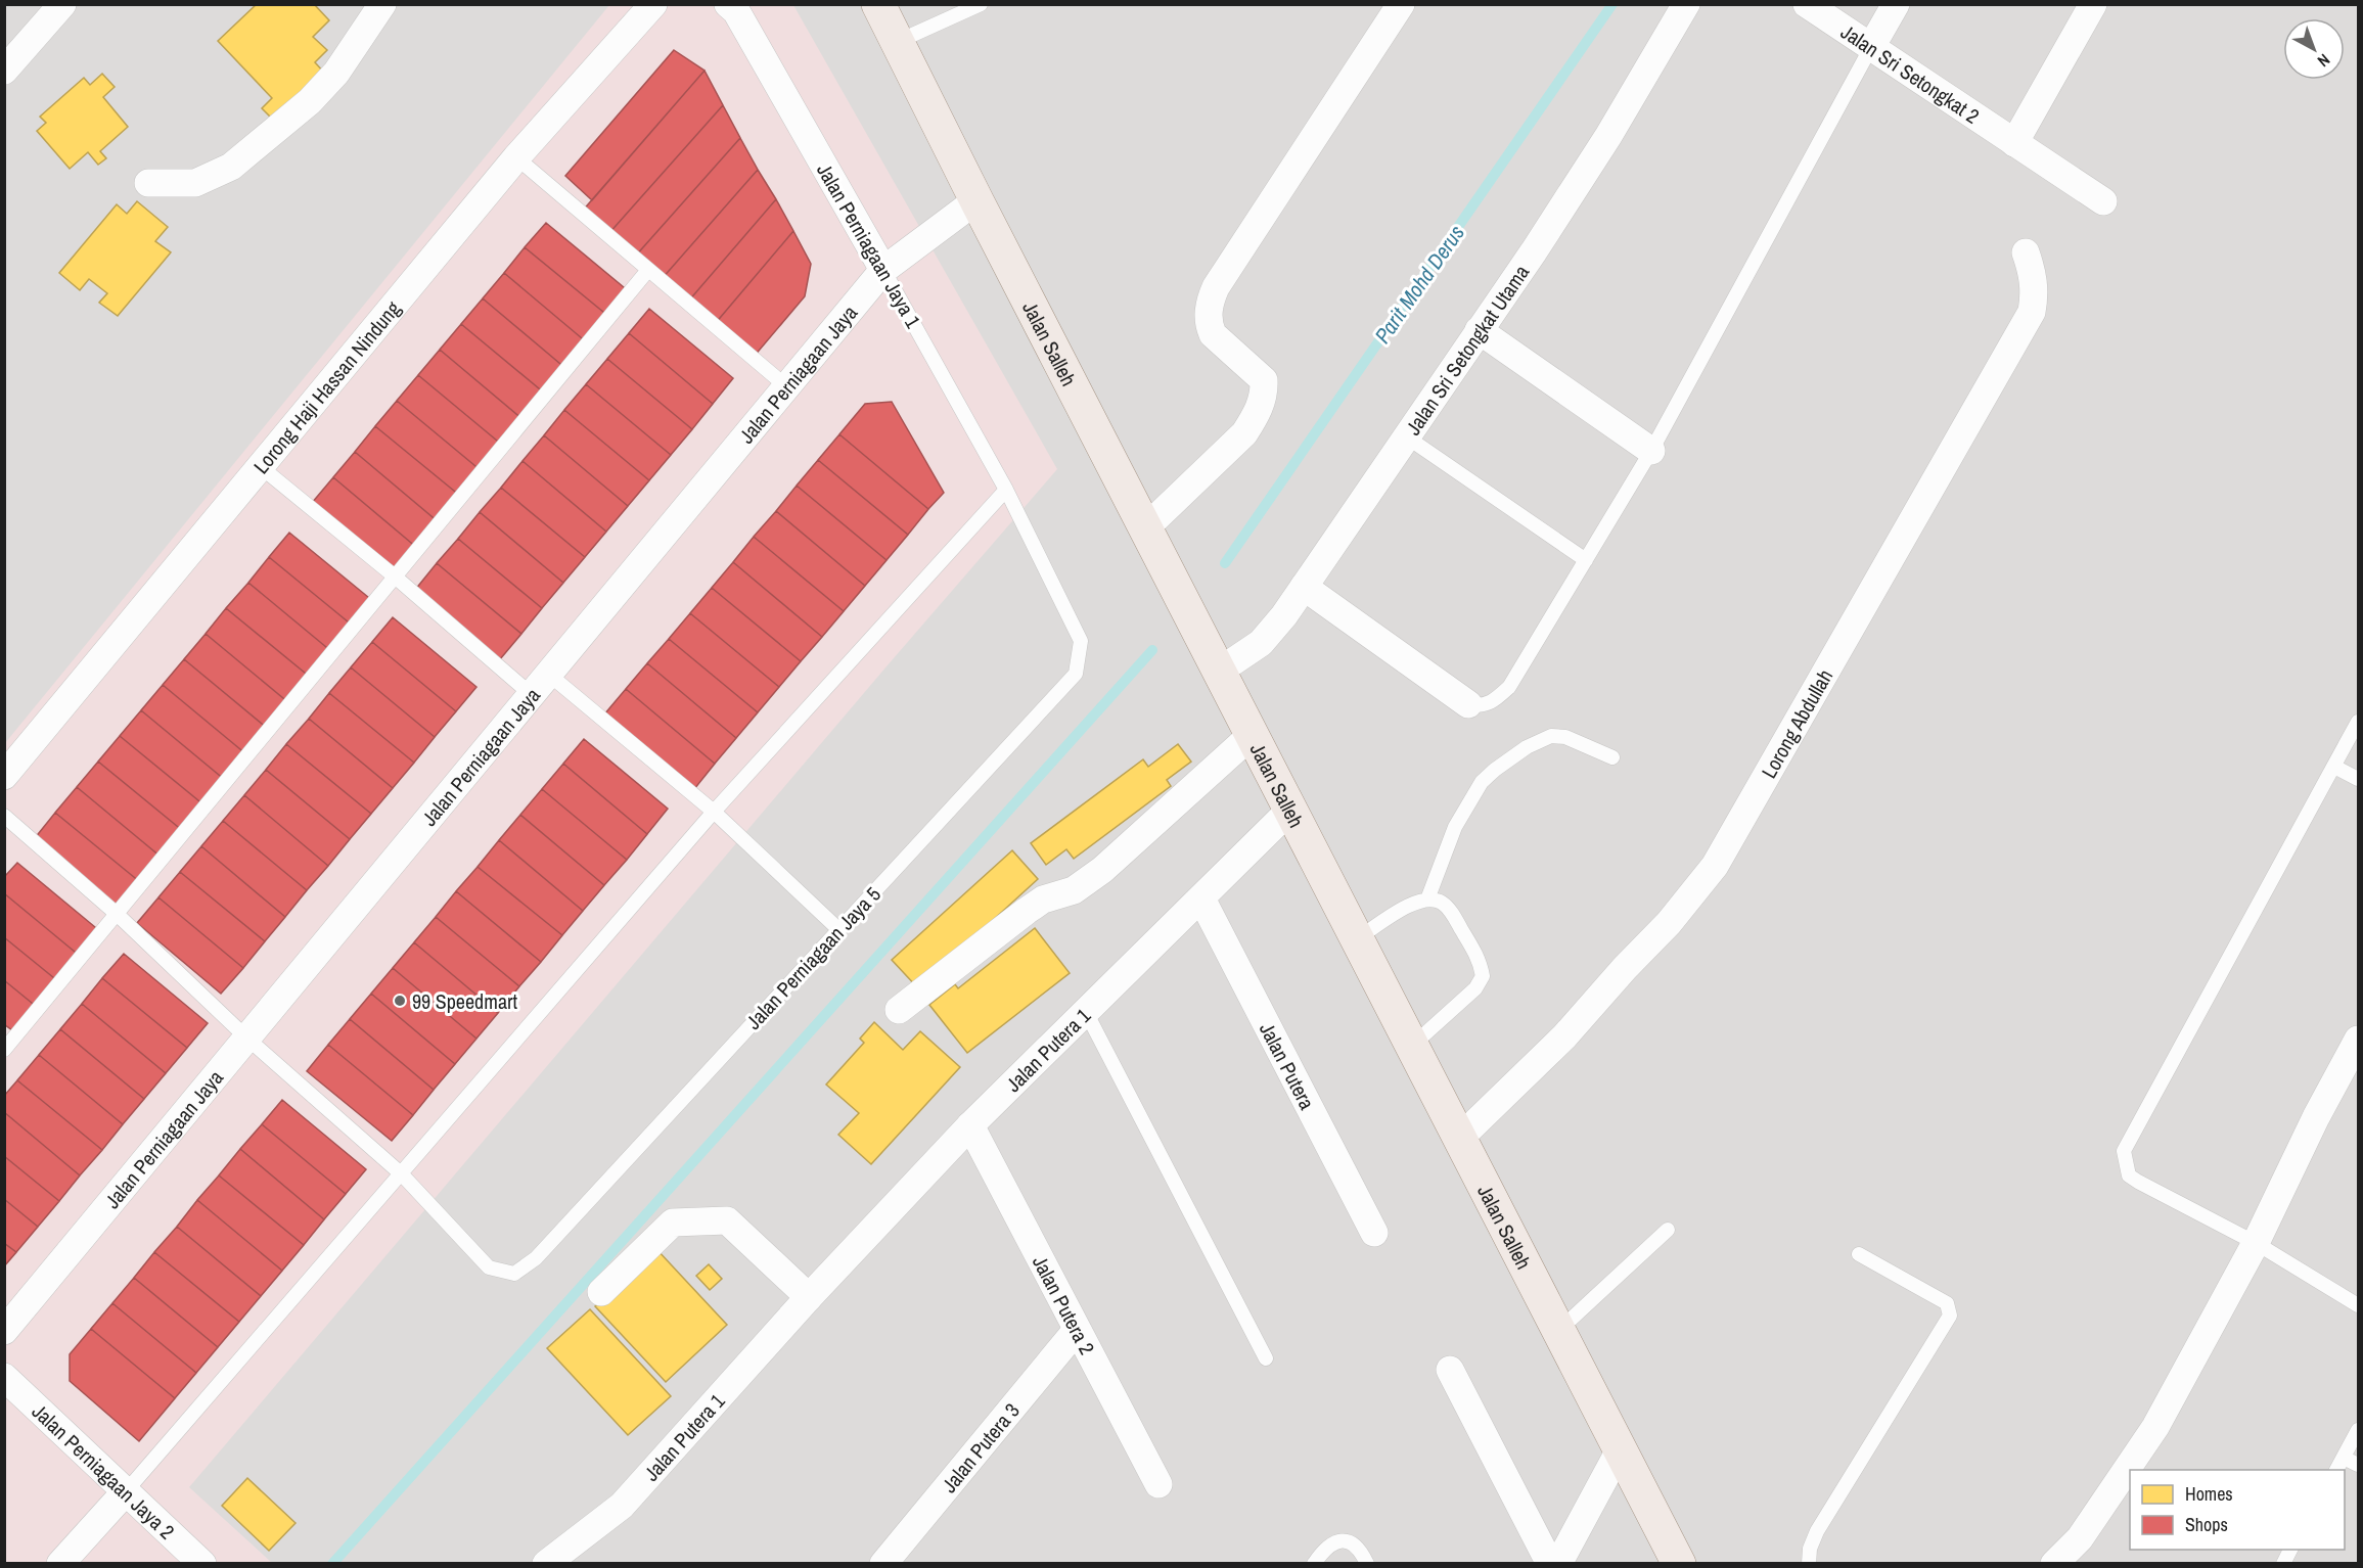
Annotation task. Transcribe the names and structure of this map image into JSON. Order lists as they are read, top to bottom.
{
  "streets": {
    "main road": ["Jalan Salleh"],
    "street": [
      "Jalan Sri Setongkat 2",
      "Jalan Perniagaan Jaya 1",
      "Jalan Sri Setongkat Utama",
      "Jalan Perniagaan Jaya",
      "Lorong Haji Hassan Nindung",
      "Lorong Abdullah",
      "Jalan Putera 1",
      "Jalan Putera",
      "Jalan Putera 2",
      "Jalan Putera 3",
      "Jalan Perniagaan Jaya 2"
    ],
    "lane": ["Jalan Perniagaan Jaya 5"]
  },
  "crossings": [
    ["Jalan Perniagaan Jaya 1", "Jalan Perniagaan Jaya"],
    ["Jalan Perniagaan Jaya 1", "Jalan Perniagaan Jaya 5"],
    ["Jalan Salleh", "Jalan Sri Setongkat Utama"],
    ["Jalan Salleh", "Jalan Perniagaan Jaya"],
    ["Jalan Salleh", "Lorong Abdullah"],
    ["Jalan Salleh", "Jalan Putera 1"],
    ["Jalan Perniagaan Jaya", "Jalan Perniagaan Jaya 5"],
    ["Jalan Putera 1", "Jalan Putera"],
    ["Jalan Putera 1", "Jalan Putera 2"],
    ["Jalan Putera 2", "Jalan Putera 3"]
  ],
  "water": ["Parit Mohd Derus"],
  "places": ["99 Speedmart"],
  "legend": ["Homes", "Shops"],
  "north": "bottom right"
}
